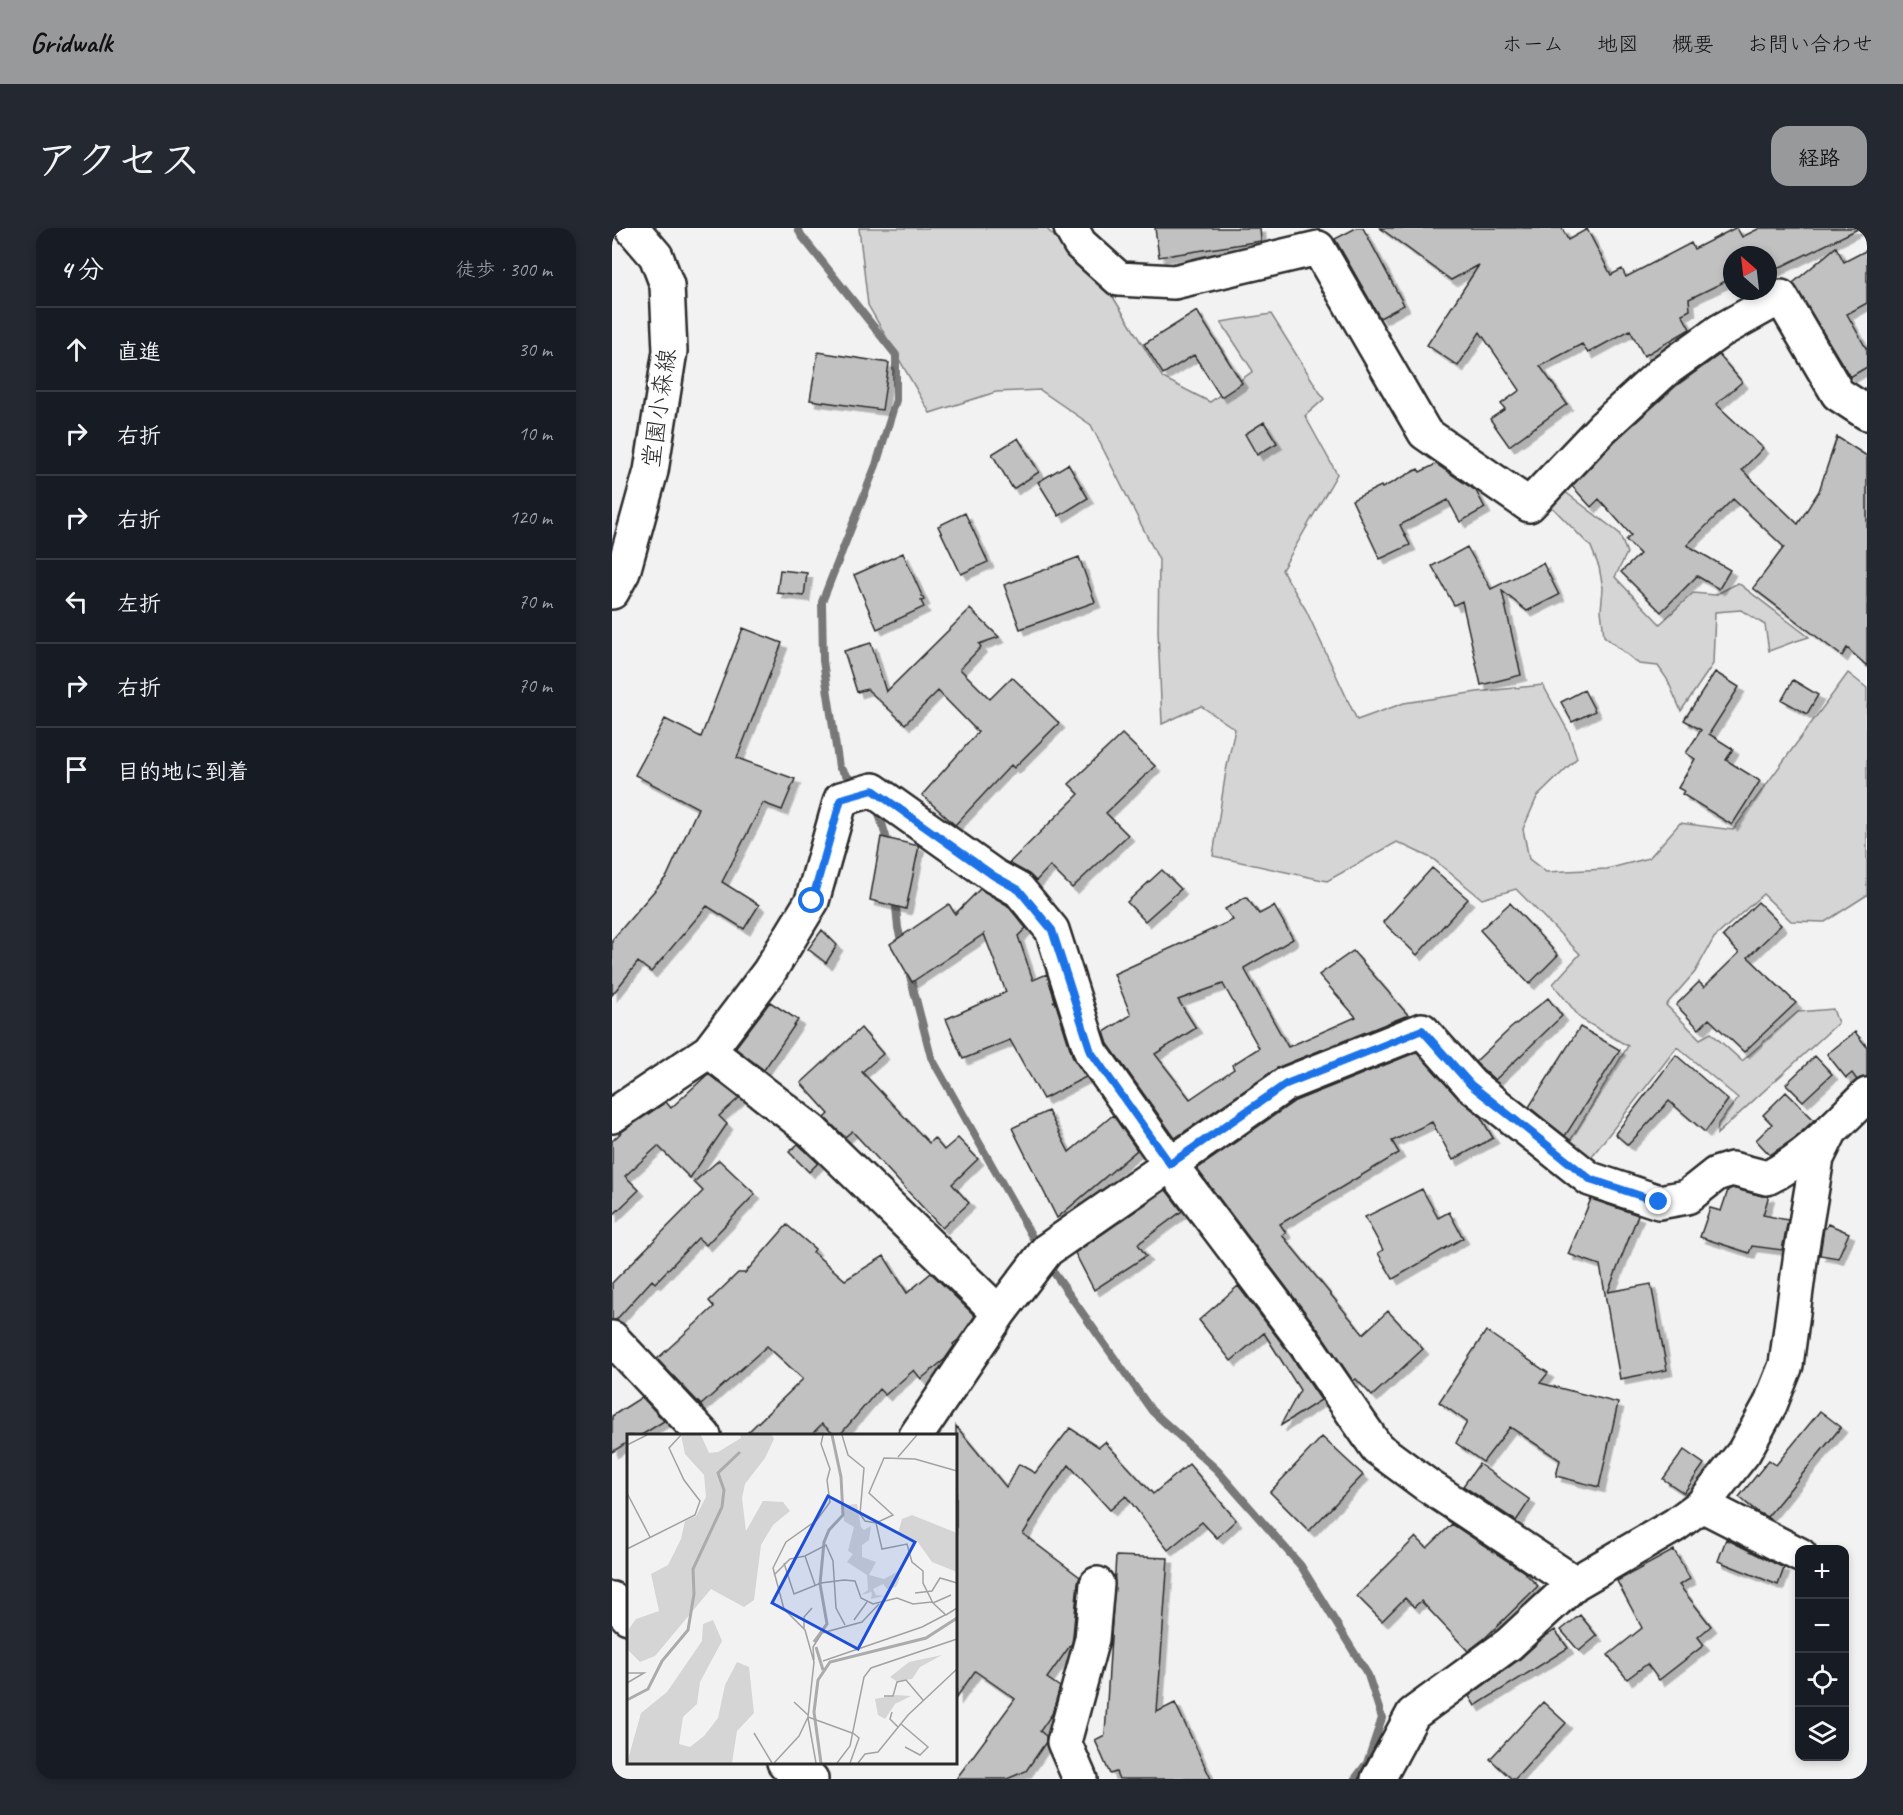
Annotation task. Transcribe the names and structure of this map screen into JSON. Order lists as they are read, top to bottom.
{
  "streets": {
    "street": ["堂園小森線"]
  },
  "north": "top left",
  "page": {
    "header": "Gridwalk",
    "nav": [
      "ホーム",
      "地図",
      "概要",
      "お問い合わせ"
    ],
    "title": "アクセス",
    "buttons": "経路",
    "heading": ["4 分", "徒歩 · 300 m"],
    "list": [
      ["直進", "30 m"],
      ["右折", "10 m"],
      ["右折", "120 m"],
      ["左折", "70 m"],
      ["右折", "70 m"],
      "目的地に到着"
    ],
    "map_buttons": ["+", "−"]
  }
}
